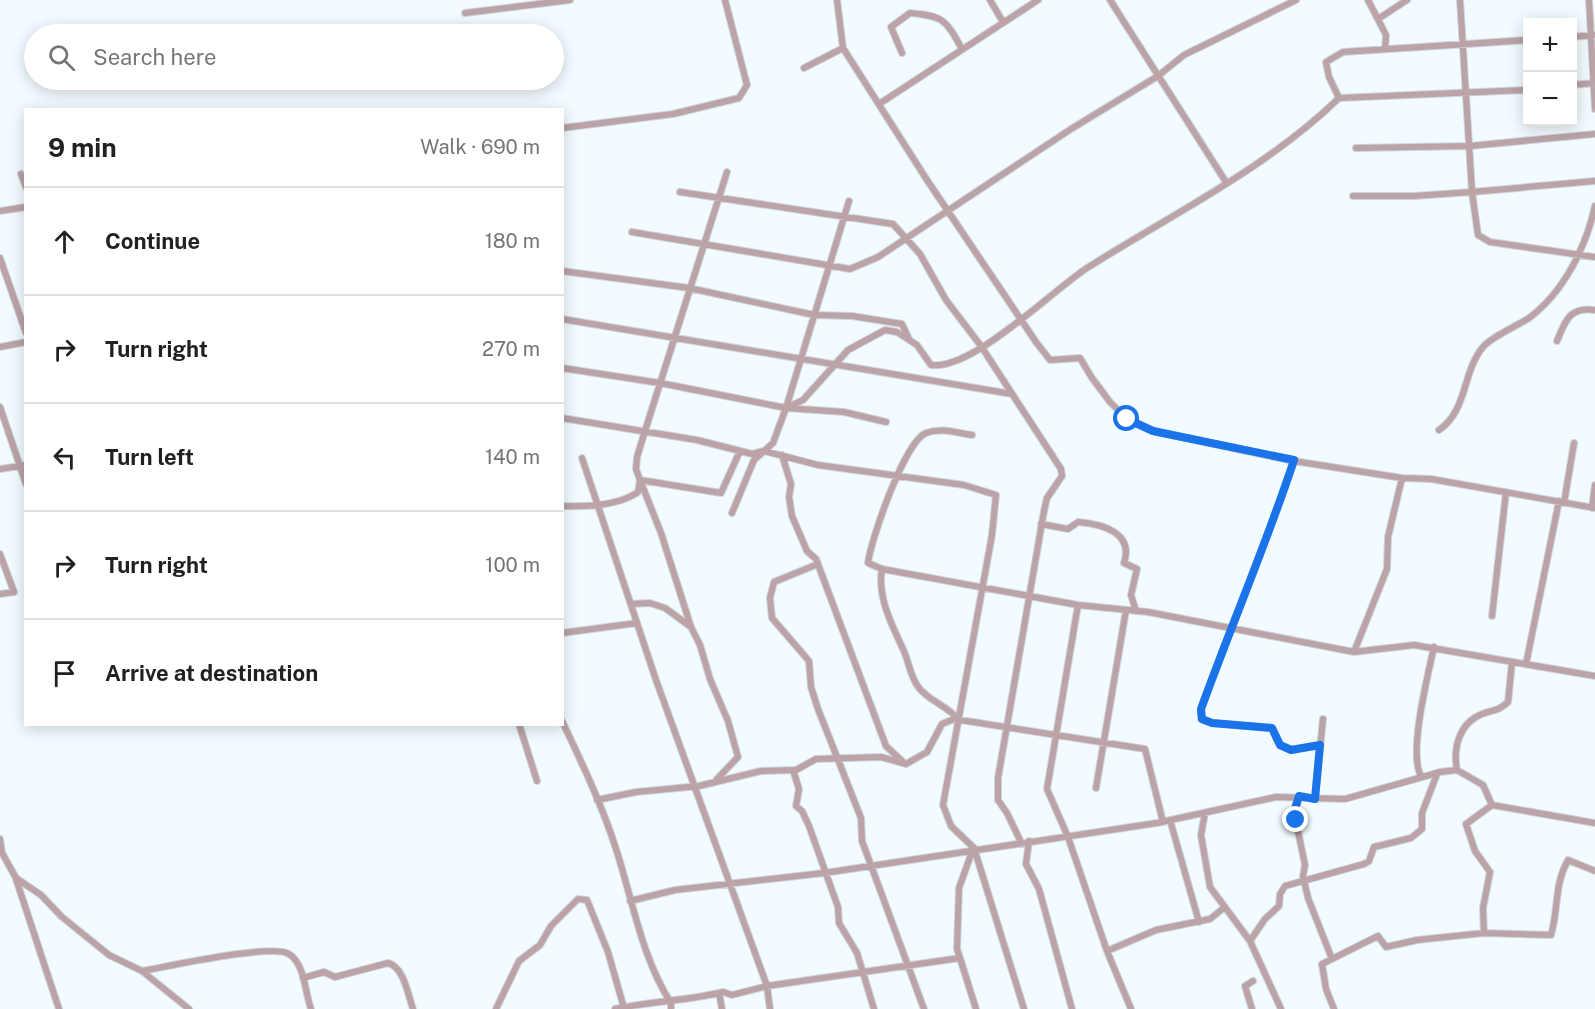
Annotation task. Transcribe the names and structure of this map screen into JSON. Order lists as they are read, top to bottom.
{
  "page": {
    "map_buttons": ["+", "−"],
    "search": "Search here",
    "heading": ["9 min", "Walk · 690 m"],
    "list": [
      ["Continue", "180 m"],
      ["Turn right", "270 m"],
      ["Turn left", "140 m"],
      ["Turn right", "100 m"],
      "Arrive at destination"
    ]
  }
}
